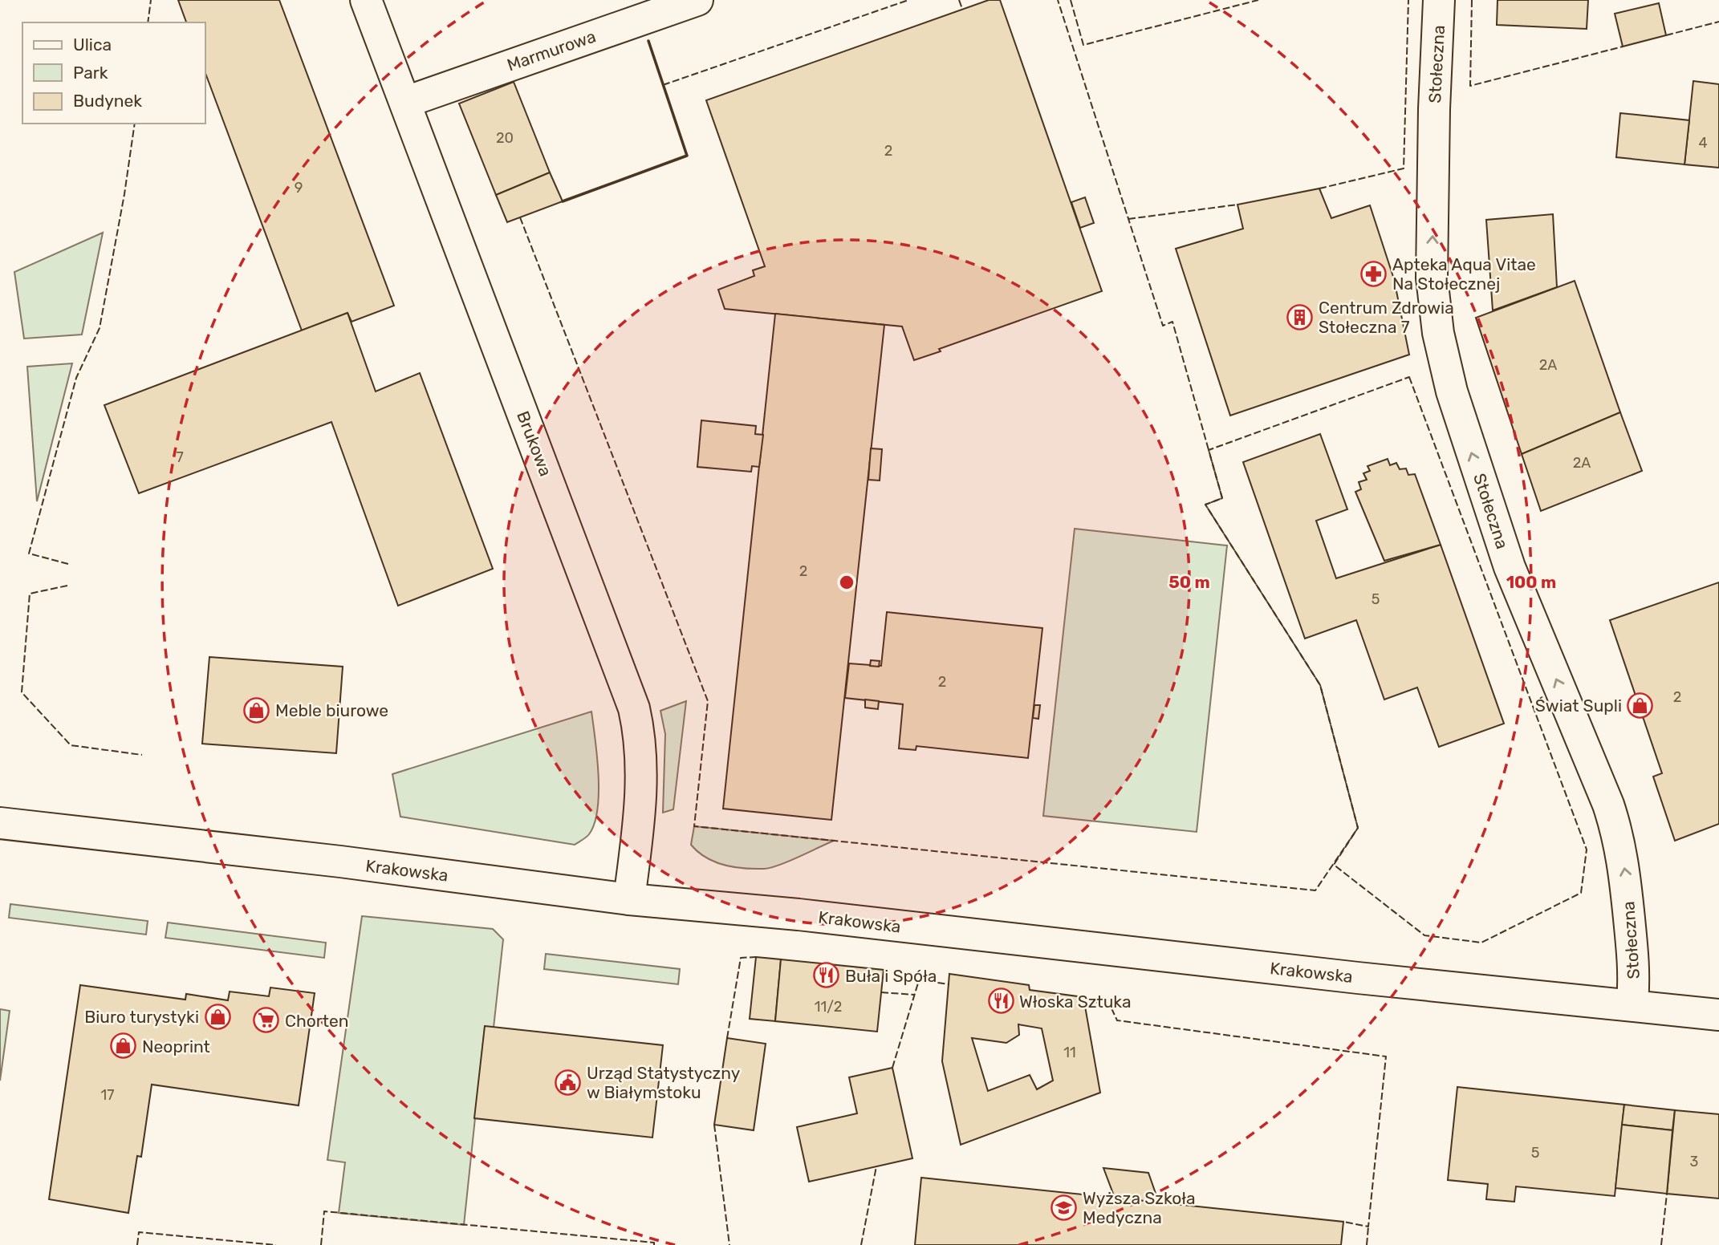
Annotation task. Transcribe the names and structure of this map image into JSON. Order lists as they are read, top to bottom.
{
  "streets": {
    "street": [
      "Marmurowa",
      "Stołeczna",
      "Brukowa",
      "Krakowska"
    ]
  },
  "crossings": [
    ["Marmurowa", "Brukowa"],
    ["Stołeczna", "Krakowska"],
    ["Brukowa", "Krakowska"]
  ],
  "one_way": ["Stołeczna"],
  "places": {
    "pharmacy": ["Apteka Aqua Vitae Na Stołecznej"],
    "building": ["Centrum Zdrowia Stołeczna 7"],
    "shop": [
      "Świat Supli",
      "Meble biurowe",
      "Biuro turystyki",
      "Neoprint"
    ],
    "restaurant": ["Buła i Spóła", "Włoska Sztuka"],
    "supermarket": ["Chorten"],
    "public building": ["Urząd Statystyczny w Białymstoku"],
    "school or university": ["Wyższa Szkoła Medyczna"]
  },
  "house_numbers": [
    "20",
    "4",
    "2",
    "9",
    "2A",
    "7",
    "2A",
    "2",
    "5",
    "2",
    "2",
    "11/2",
    "11",
    "17",
    "5",
    "3"
  ],
  "legend": ["Ulica", "Park", "Budynek"],
  "rings": ["50 m", "100 m"]
}
